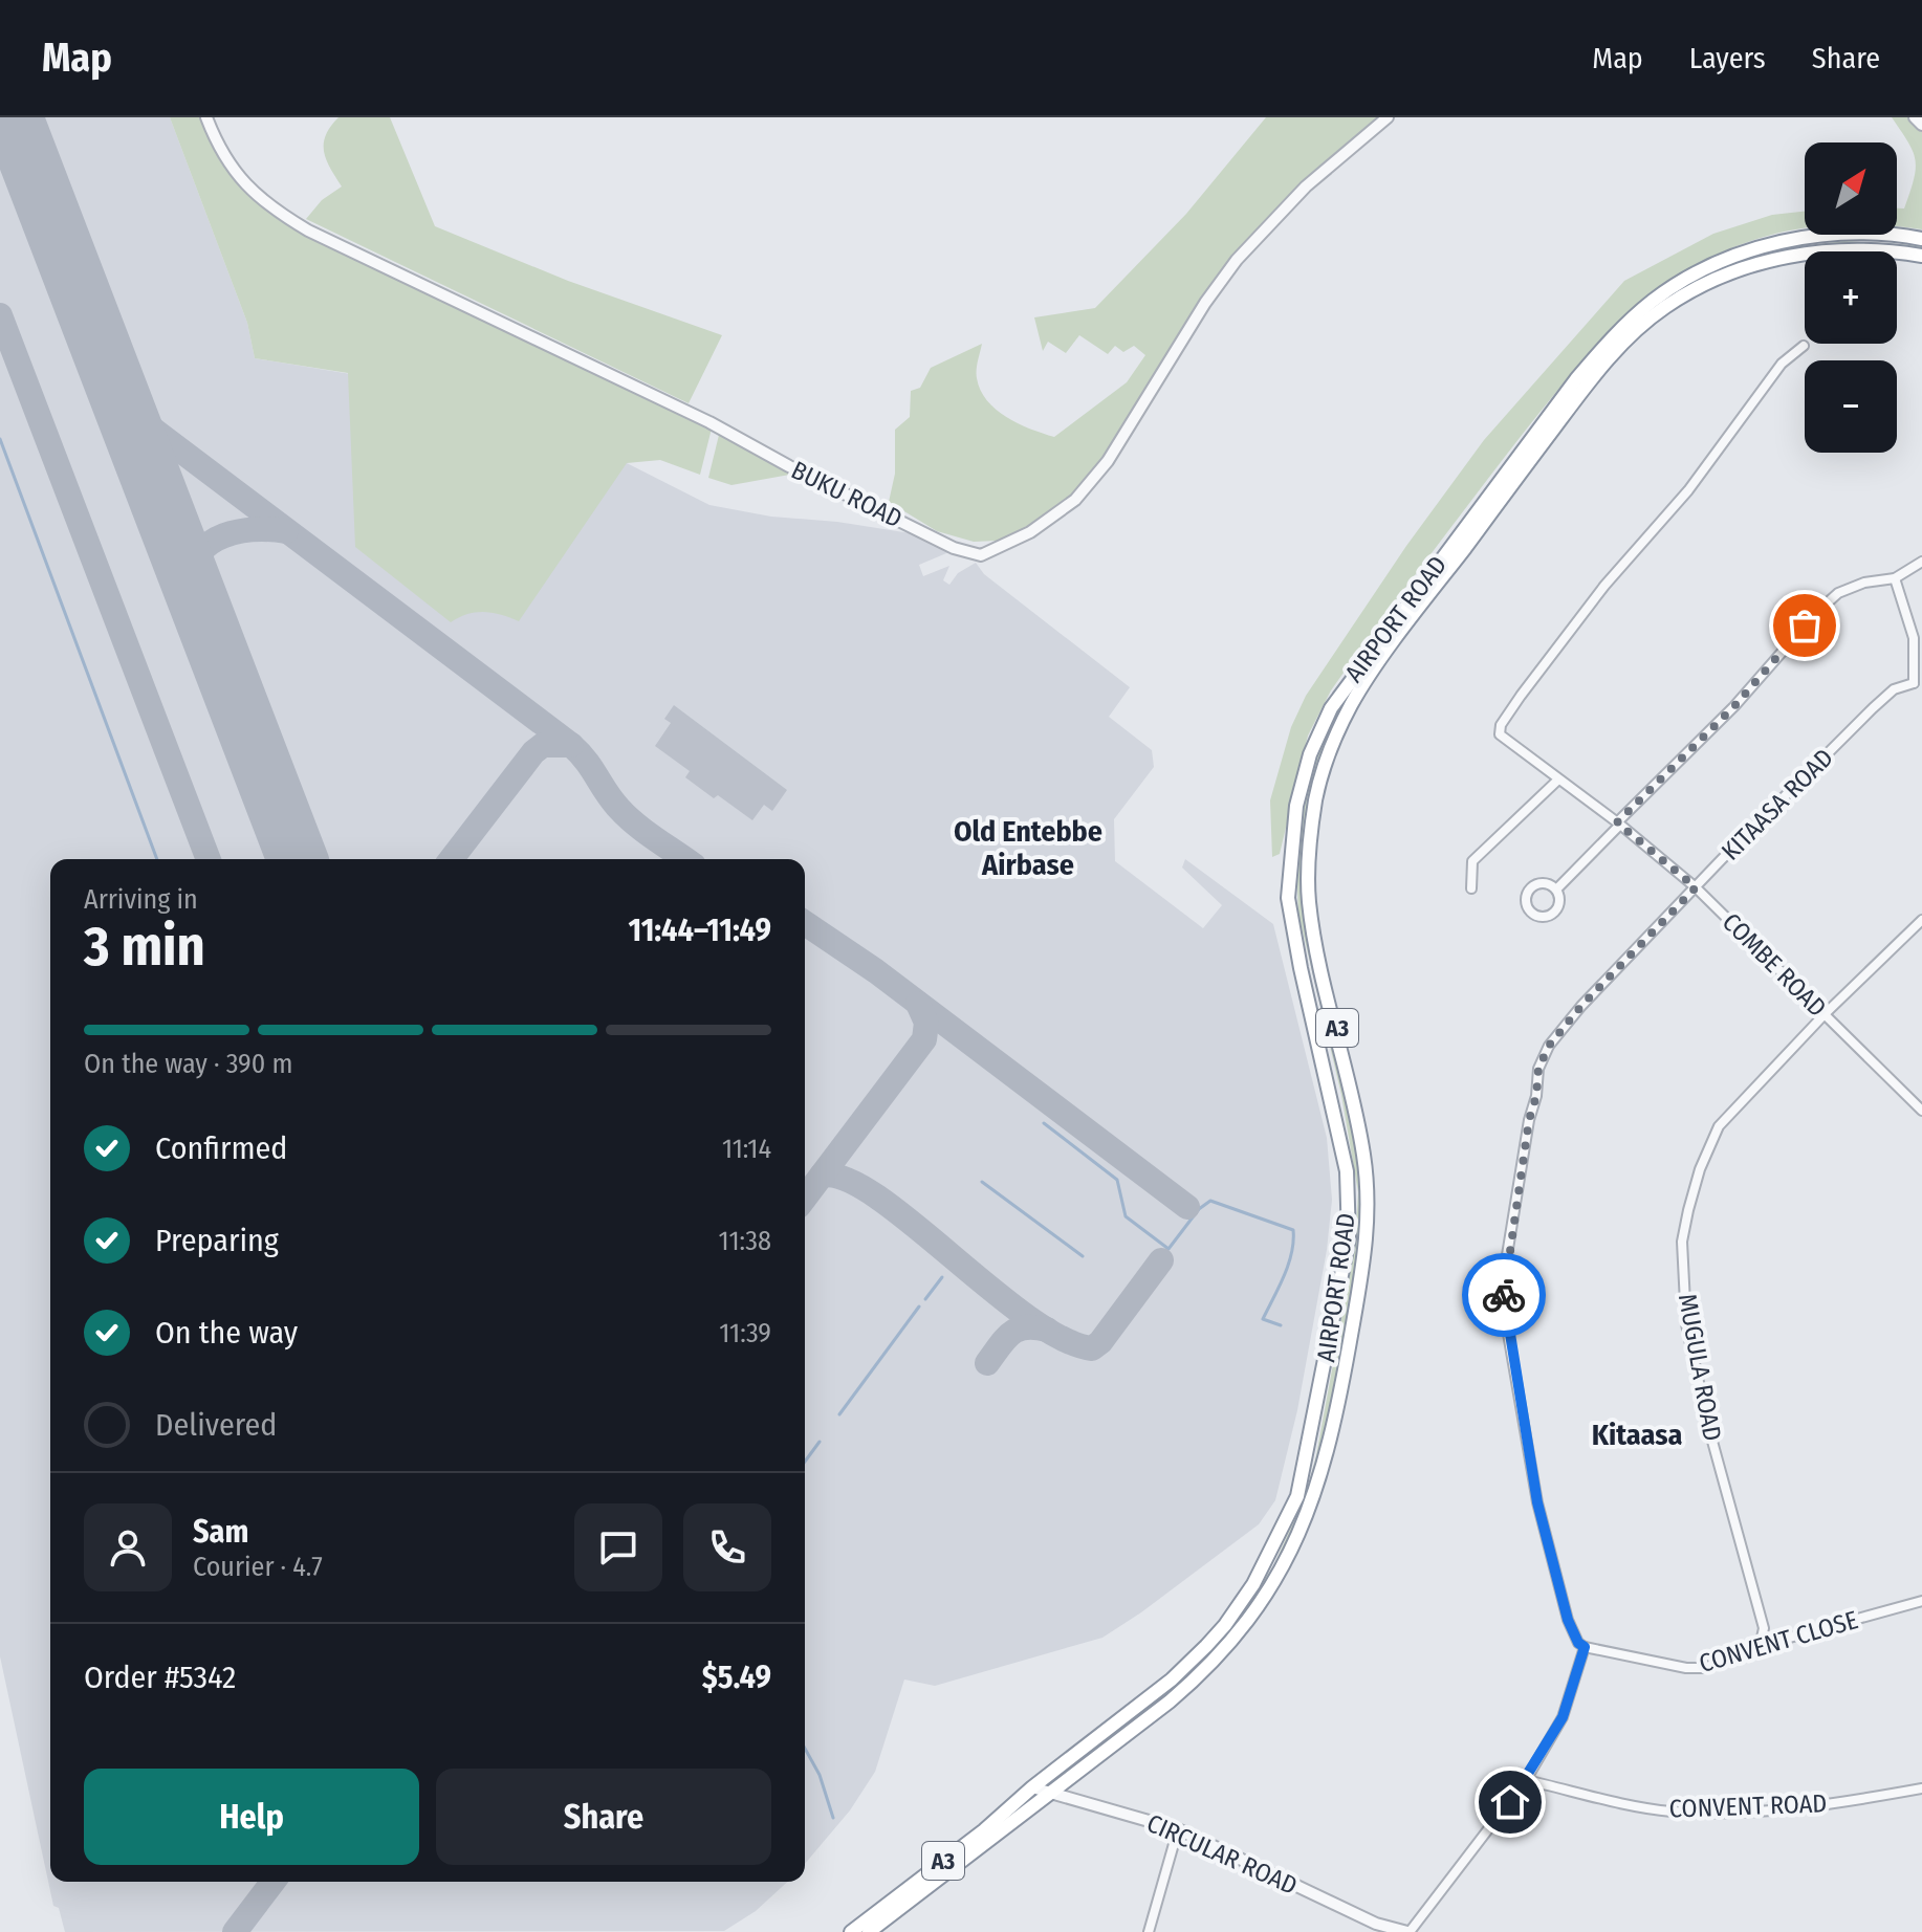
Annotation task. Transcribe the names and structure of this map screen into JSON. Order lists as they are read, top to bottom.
{
  "streets": {
    "highway": ["AIRPORT ROAD", "A3"],
    "street": [
      "BUKU ROAD",
      "KITAASA ROAD",
      "COMBE ROAD",
      "MUGULA ROAD",
      "CONVENT CLOSE",
      "CONVENT ROAD",
      "CIRCULAR ROAD"
    ]
  },
  "crossings": [
    ["AIRPORT ROAD", "CIRCULAR ROAD"],
    ["KITAASA ROAD", "COMBE ROAD"],
    ["KITAASA ROAD", "CONVENT CLOSE"],
    ["COMBE ROAD", "MUGULA ROAD"],
    ["MUGULA ROAD", "CONVENT CLOSE"]
  ],
  "districts": ["Old Entebbe Airbase", "Kitaasa"],
  "north": "top right",
  "page": {
    "header": "Map",
    "nav": ["Map", "Layers", "Share"],
    "map_buttons": ["+", "−"],
    "heading": ["3 min", "Arriving in", "11:44–11:49"],
    "panel": [
      "Sam",
      "Courier · 4.7",
      "Order #5342",
      "$5.49"
    ],
    "bar": "On the way · 390 m",
    "list": [
      ["Confirmed", "11:14"],
      ["Preparing", "11:38"],
      ["On the way", "11:39"],
      "Delivered"
    ],
    "buttons": ["Help", "Share"]
  }
}
